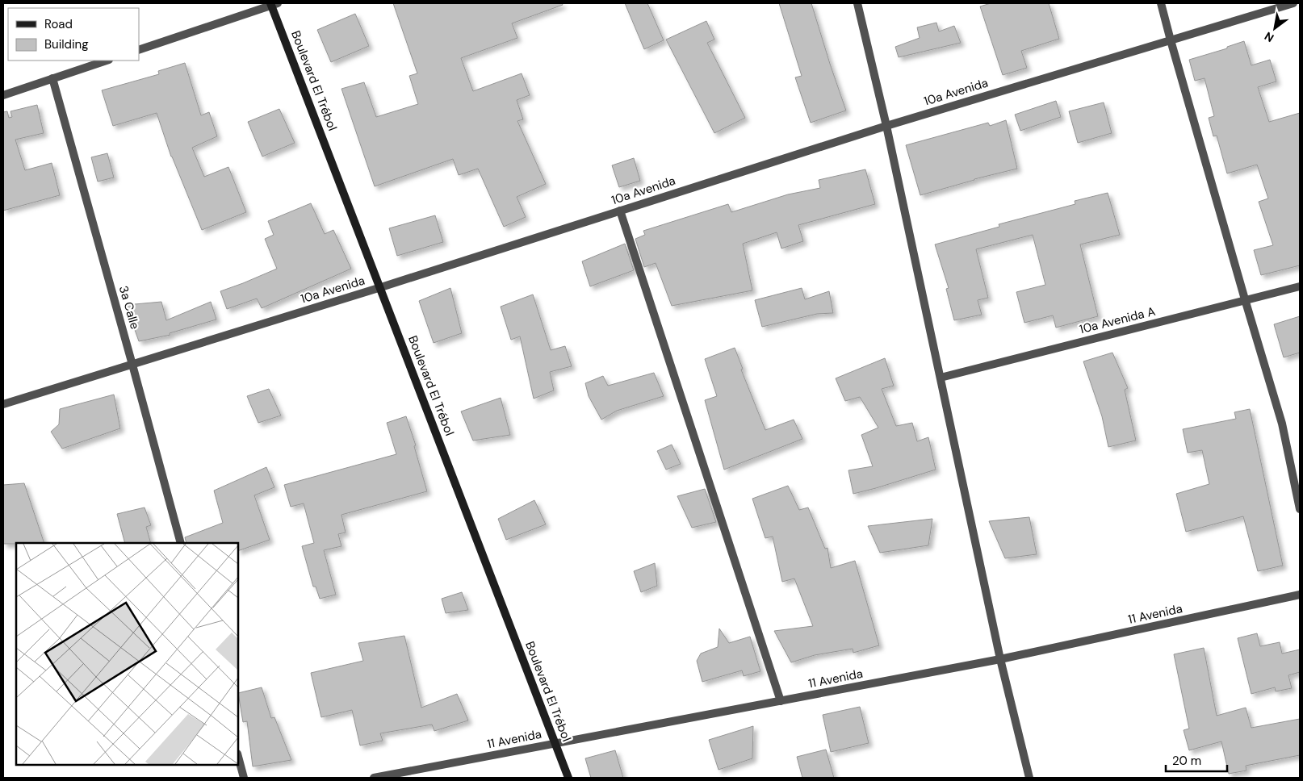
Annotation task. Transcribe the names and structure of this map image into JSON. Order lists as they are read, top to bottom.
{
  "streets": {
    "main road": ["Boulevard El Trébol"],
    "street": [
      "10a Avenida",
      "3a Calle",
      "10a Avenida A",
      "11 Avenida"
    ]
  },
  "crossings": [
    ["Boulevard El Trébol", "10a Avenida"],
    ["Boulevard El Trébol", "11 Avenida"],
    ["10a Avenida", "3a Calle"]
  ],
  "legend": ["Road", "Building"],
  "scale_bar": "20 m",
  "north": "bottom left"
}
